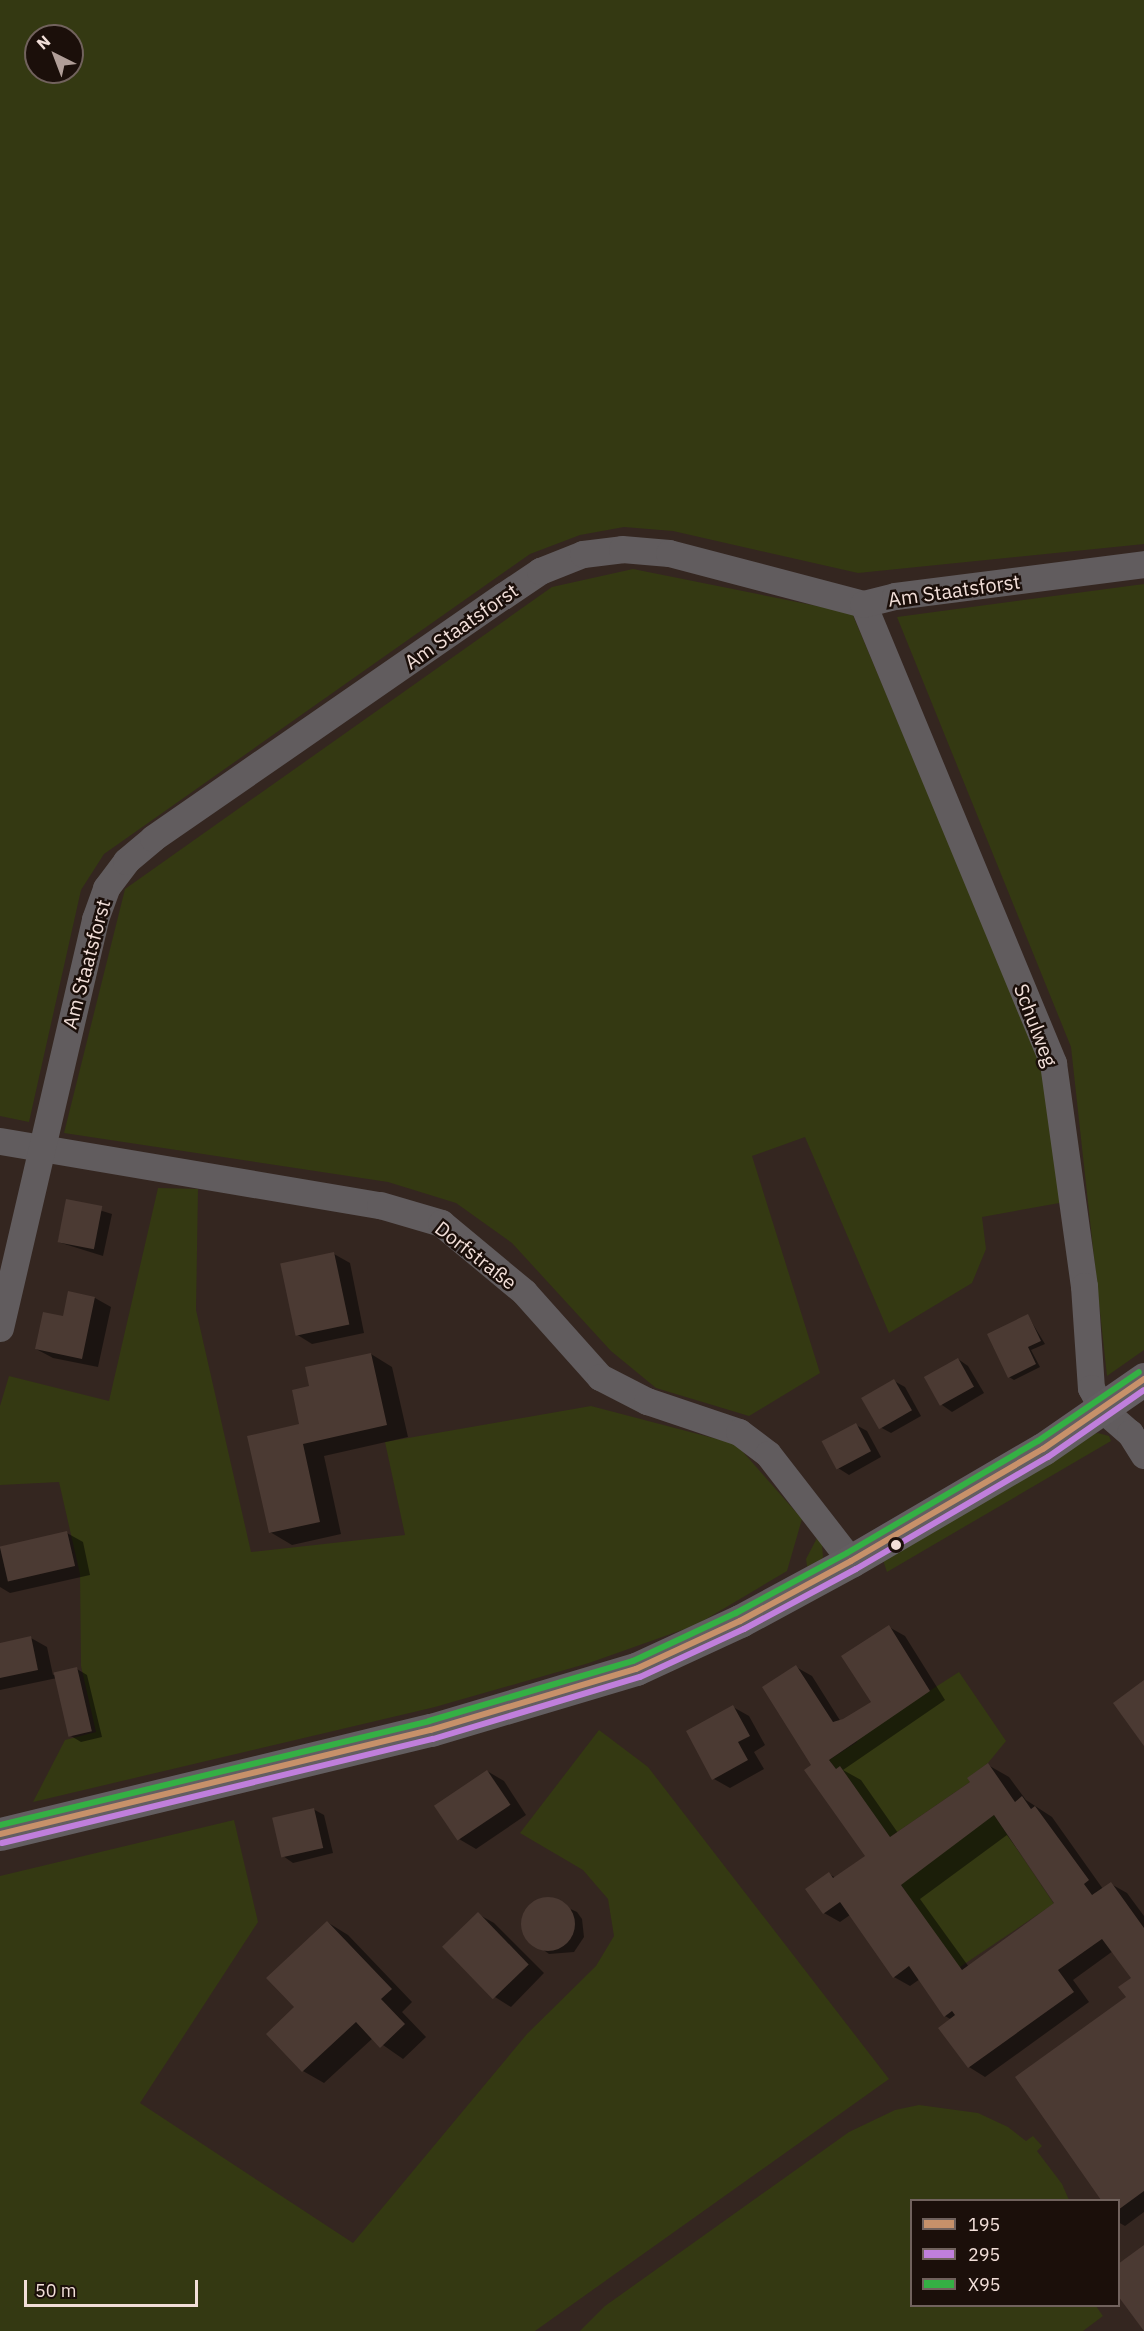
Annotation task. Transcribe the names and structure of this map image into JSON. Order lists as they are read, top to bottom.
{
  "streets": {
    "street": ["Am Staatsforst", "Schulweg", "Dorfstraße"]
  },
  "crossings": [
    ["Am Staatsforst", "Schulweg"],
    ["Am Staatsforst", "Dorfstraße"]
  ],
  "lines": ["transit line X95", "transit line 195", "transit line 295"],
  "legend": ["195", "295", "X95"],
  "scale_bar": "50 m",
  "north": "top left"
}
